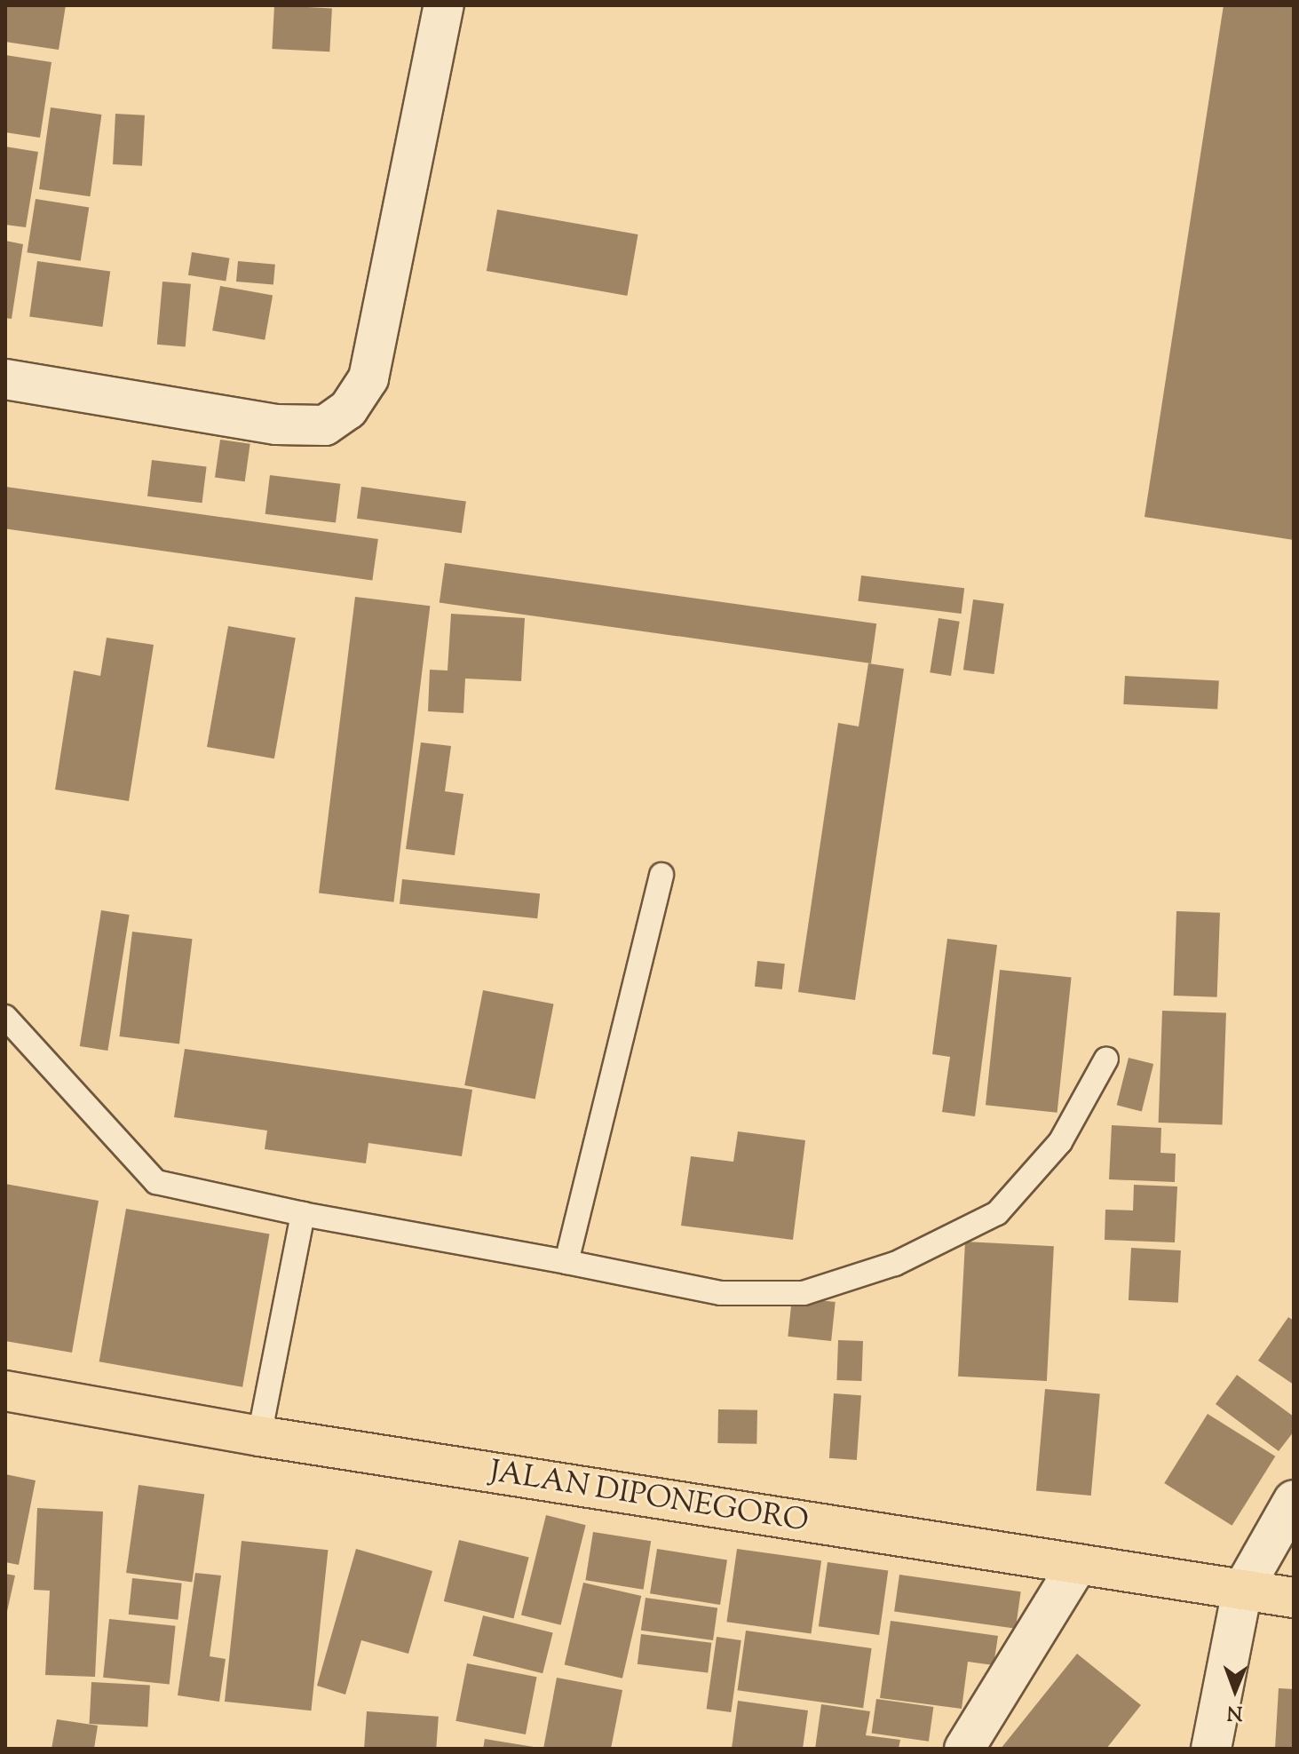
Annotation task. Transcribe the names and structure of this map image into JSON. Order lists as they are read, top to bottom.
{
  "streets": {
    "main road": ["JALAN DIPONEGORO"]
  },
  "north": "bottom"
}
